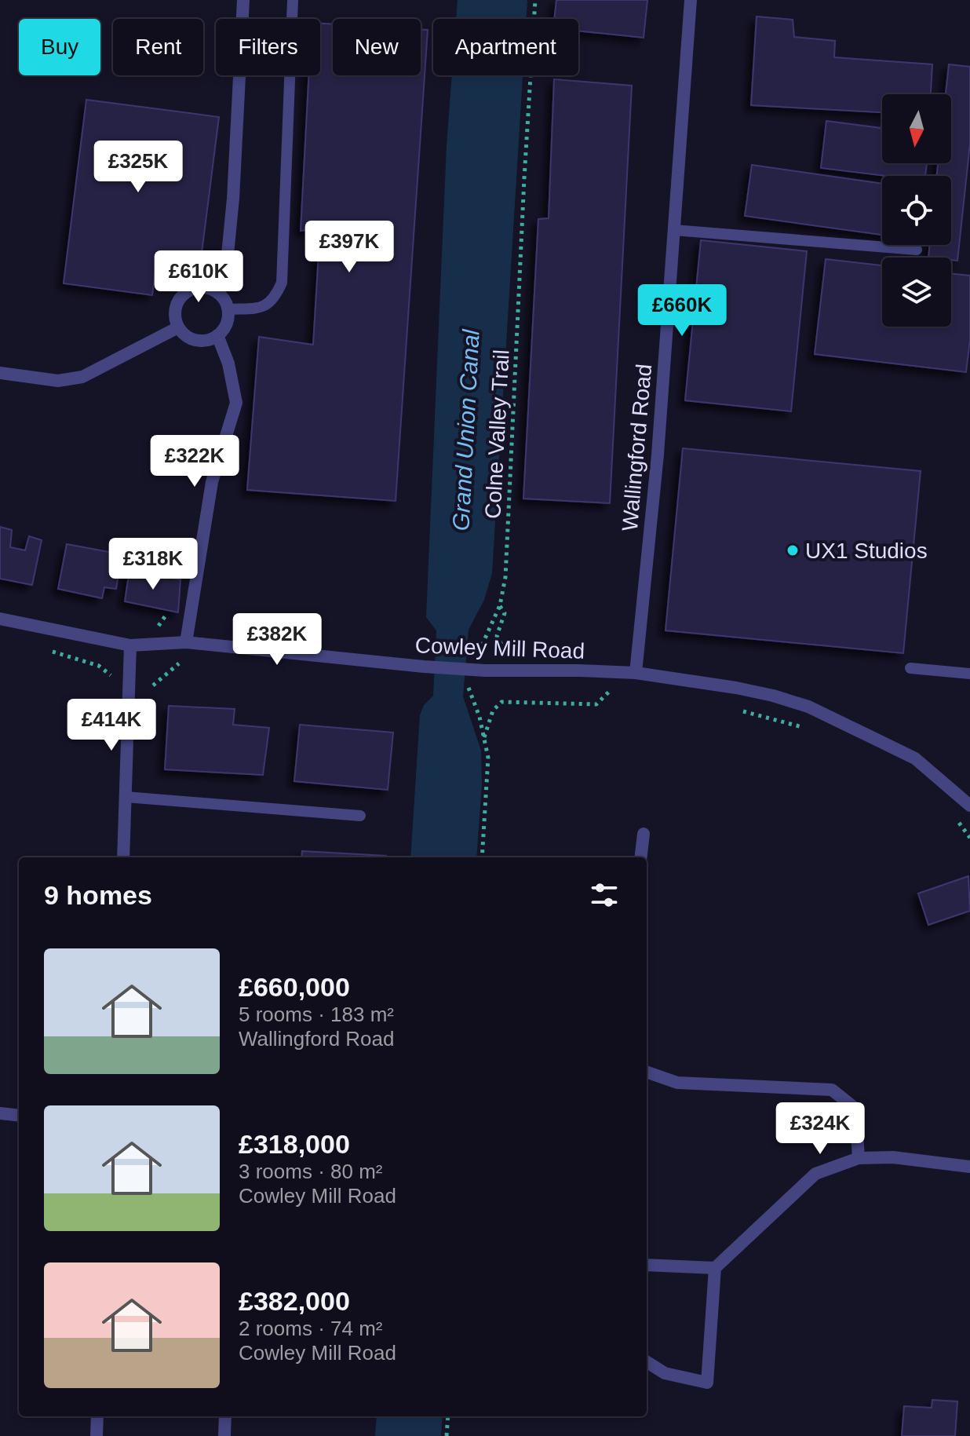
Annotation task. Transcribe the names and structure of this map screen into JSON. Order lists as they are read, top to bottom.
{
  "streets": {
    "street": ["Wallingford Road", "Cowley Mill Road"],
    "path": ["Colne Valley Trail"]
  },
  "crossings": [
    ["Wallingford Road", "Cowley Mill Road"]
  ],
  "water": ["Grand Union Canal"],
  "places": ["UX1 Studios"],
  "north": "bottom",
  "page": {
    "chip": [
      "Buy",
      "Rent",
      "Filters",
      "New",
      "Apartment"
    ],
    "price": [
      "£325K",
      "£397K",
      "£610K",
      "£660K",
      "£322K",
      "£318K",
      "£382K",
      "£414K",
      "£324K"
    ],
    "heading": "9 homes",
    "list": [
      {
        "name": "£660,000",
        "note": "5 rooms · 183 m² · Wallingford Road"
      },
      {
        "name": "£318,000",
        "note": "3 rooms · 80 m² · Cowley Mill Road"
      },
      {
        "name": "£382,000",
        "note": "2 rooms · 74 m² · Cowley Mill Road"
      }
    ]
  }
}
